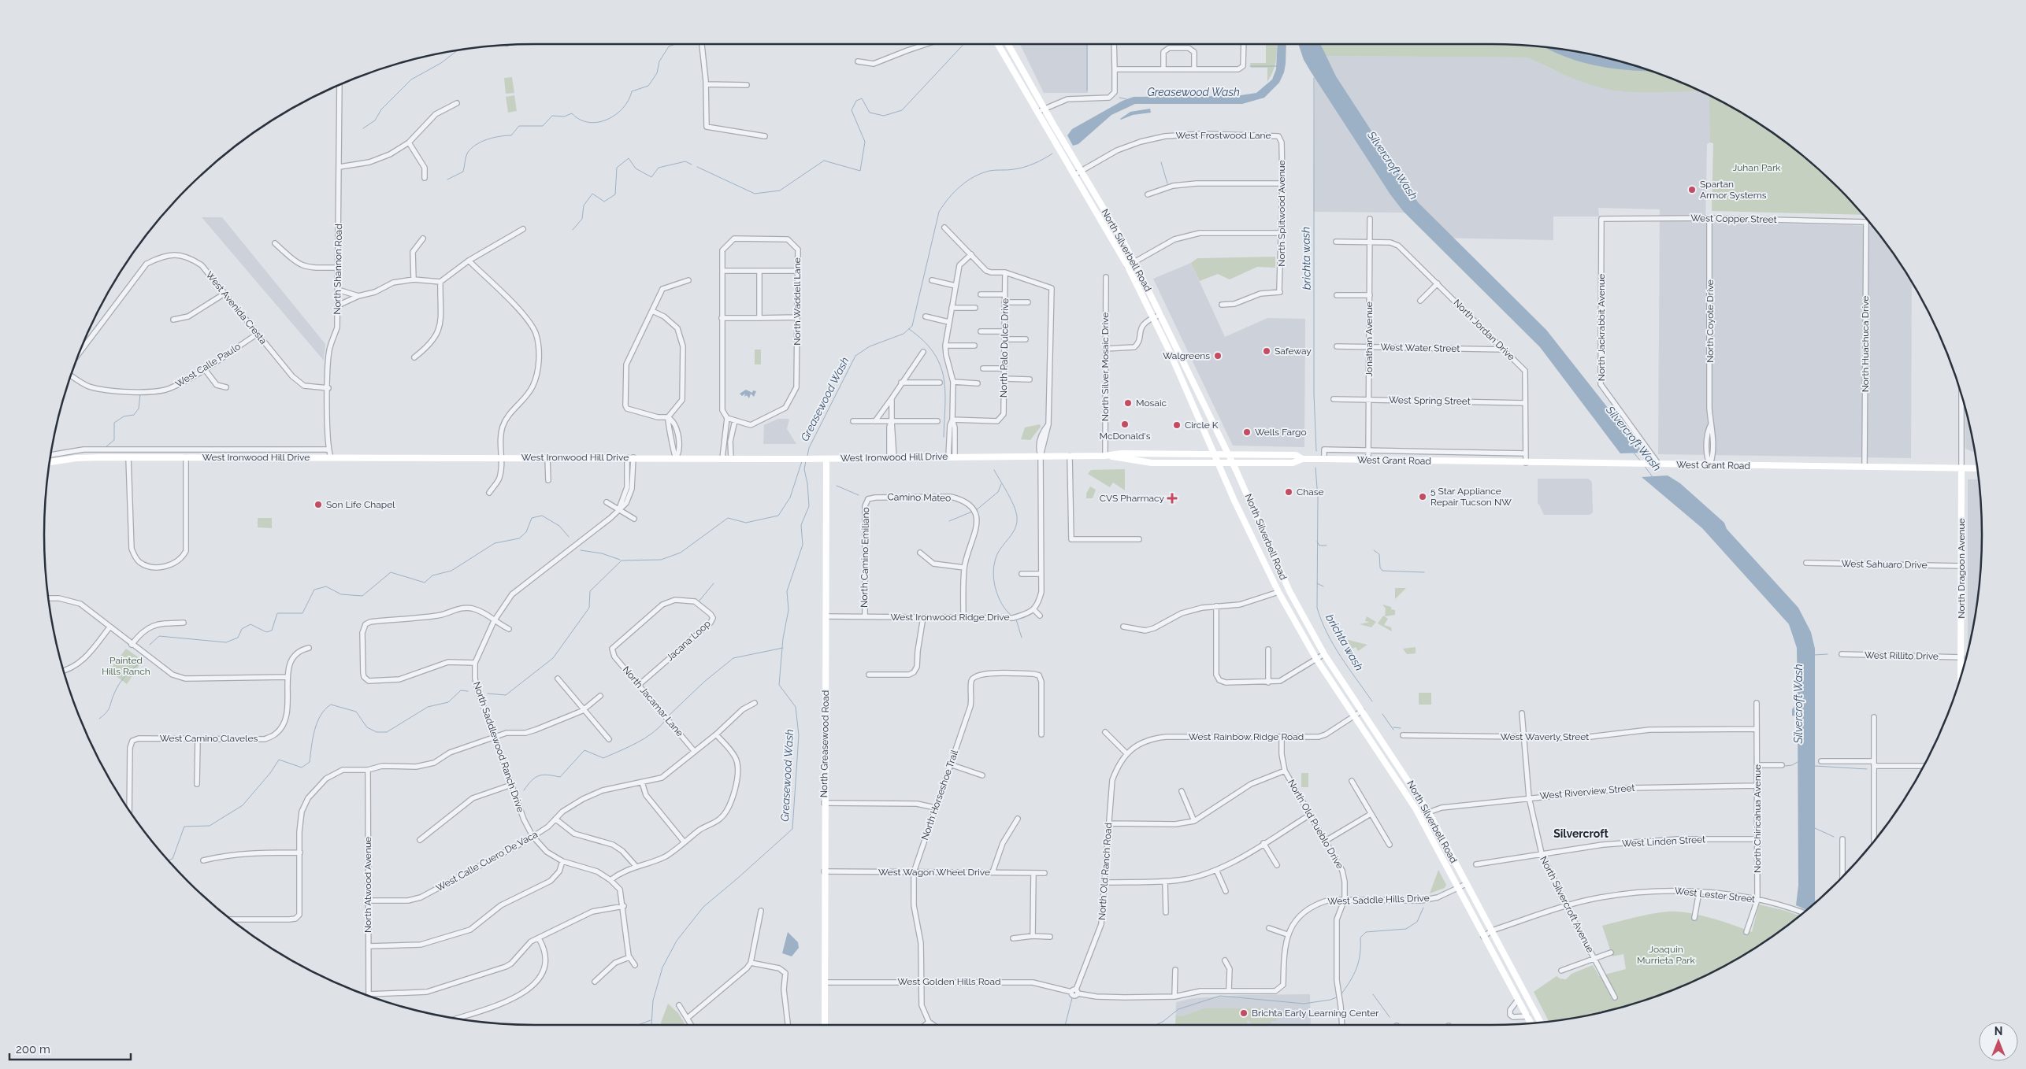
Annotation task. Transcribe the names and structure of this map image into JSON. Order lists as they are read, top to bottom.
{
  "streets": {
    "main road": [
      "North Silverbell Road",
      "West Ironwood Hill Drive",
      "West Grant Road",
      "North Dragoon Avenue",
      "North Greasewood Road"
    ],
    "street": [
      "West Frostwood Lane",
      "North Splitwood Avenue",
      "West Copper Street",
      "North Shannon Road",
      "North Waddell Lane",
      "West Avenida Cresta",
      "North Coyote Drive",
      "North Jackrabbit Avenue",
      "North Jordan Drive",
      "Jonathan Avenue",
      "North Huachuca Drive",
      "North Palo Dulce Drive",
      "West Water Street",
      "West Calle Paulo",
      "North Silver Mosaic Drive",
      "West Spring Street",
      "Camino Mateo",
      "North Camino Emiliano",
      "West Sahuaro Drive",
      "West Ironwood Ridge Drive",
      "Jacana Loop",
      "West Rillito Drive",
      "North Jacamar Lane",
      "West Rainbow Ridge Road",
      "West Waverly Street",
      "West Camino Claveles",
      "North Saddlewood Ranch Drive",
      "West Riverview Street",
      "North Horseshoe Trail",
      "North Chiricahua Avenue",
      "North Old Pueblo Drive",
      "West Linden Street",
      "West Calle Cuero De Vaca",
      "North Old Ranch Road",
      "West Wagon Wheel Drive",
      "North Atwood Avenue",
      "West Lester Street",
      "West Saddle Hills Drive",
      "North Silvercroft Avenue",
      "West Golden Hills Road"
    ]
  },
  "crossings": [
    ["West Frostwood Lane", "North Splitwood Avenue"],
    ["West Frostwood Lane", "North Silverbell Road"],
    ["West Copper Street", "North Coyote Drive"],
    ["West Copper Street", "North Jackrabbit Avenue"],
    ["West Copper Street", "North Huachuca Drive"],
    ["North Silverbell Road", "West Ironwood Hill Drive"],
    ["North Silverbell Road", "West Grant Road"],
    ["North Silverbell Road", "West Rainbow Ridge Road"],
    ["North Silverbell Road", "West Riverview Street"],
    ["North Silverbell Road", "West Lester Street"],
    ["North Silverbell Road", "West Saddle Hills Drive"],
    ["North Shannon Road", "West Avenida Cresta"],
    ["North Shannon Road", "West Ironwood Hill Drive"],
    ["North Waddell Lane", "West Ironwood Hill Drive"],
    ["West Avenida Cresta", "West Calle Paulo"],
    ["North Coyote Drive", "West Grant Road"],
    ["North Jackrabbit Avenue", "West Grant Road"],
    ["North Jordan Drive", "Jonathan Avenue"],
    ["North Jordan Drive", "West Water Street"],
    ["North Jordan Drive", "West Spring Street"],
    ["North Jordan Drive", "West Grant Road"],
    ["Jonathan Avenue", "West Water Street"],
    ["Jonathan Avenue", "West Spring Street"],
    ["Jonathan Avenue", "West Grant Road"],
    ["North Huachuca Drive", "West Grant Road"],
    ["North Silver Mosaic Drive", "West Ironwood Hill Drive"],
    ["West Ironwood Hill Drive", "West Grant Road"],
    ["West Ironwood Hill Drive", "North Greasewood Road"],
    ["West Grant Road", "North Dragoon Avenue"],
    ["Camino Mateo", "North Camino Emiliano"],
    ["Camino Mateo", "West Ironwood Ridge Drive"],
    ["North Camino Emiliano", "West Ironwood Ridge Drive"],
    ["West Sahuaro Drive", "North Dragoon Avenue"],
    ["North Dragoon Avenue", "West Rillito Drive"],
    ["West Ironwood Ridge Drive", "North Greasewood Road"],
    ["Jacana Loop", "North Jacamar Lane"],
    ["North Jacamar Lane", "West Calle Cuero De Vaca"],
    ["West Rainbow Ridge Road", "North Old Pueblo Drive"],
    ["West Rainbow Ridge Road", "North Old Ranch Road"],
    ["West Waverly Street", "North Chiricahua Avenue"],
    ["West Waverly Street", "North Silvercroft Avenue"],
    ["North Greasewood Road", "West Wagon Wheel Drive"],
    ["North Greasewood Road", "West Golden Hills Road"],
    ["North Saddlewood Ranch Drive", "West Calle Cuero De Vaca"],
    ["West Riverview Street", "North Chiricahua Avenue"],
    ["West Riverview Street", "North Silvercroft Avenue"],
    ["North Horseshoe Trail", "West Wagon Wheel Drive"],
    ["North Horseshoe Trail", "West Golden Hills Road"],
    ["North Chiricahua Avenue", "West Linden Street"],
    ["North Chiricahua Avenue", "West Lester Street"],
    ["North Old Pueblo Drive", "West Saddle Hills Drive"],
    ["West Linden Street", "North Silvercroft Avenue"],
    ["West Calle Cuero De Vaca", "North Atwood Avenue"],
    ["North Old Ranch Road", "West Golden Hills Road"],
    ["West Lester Street", "North Silvercroft Avenue"],
    ["West Saddle Hills Drive", "West Golden Hills Road"]
  ],
  "districts": ["Silvercroft"],
  "water": ["Greasewood Wash", "Silvercroft Wash", "brichta wash"],
  "parks": ["Juhan Park", "Painted Hills Ranch", "Joaquin Murrieta Park"],
  "places": {
    "other": [
      "Spartan Armor Systems",
      "Safeway",
      "Walgreens",
      "Mosaic",
      "McDonald's",
      "Circle K",
      "Wells Fargo",
      "Chase",
      "5 Star Appliance Repair Tucson NW",
      "Son Life Chapel",
      "Brichta Early Learning Center"
    ],
    "health": ["CVS Pharmacy"]
  },
  "scale_bar": "200 m",
  "north": "top"
}
